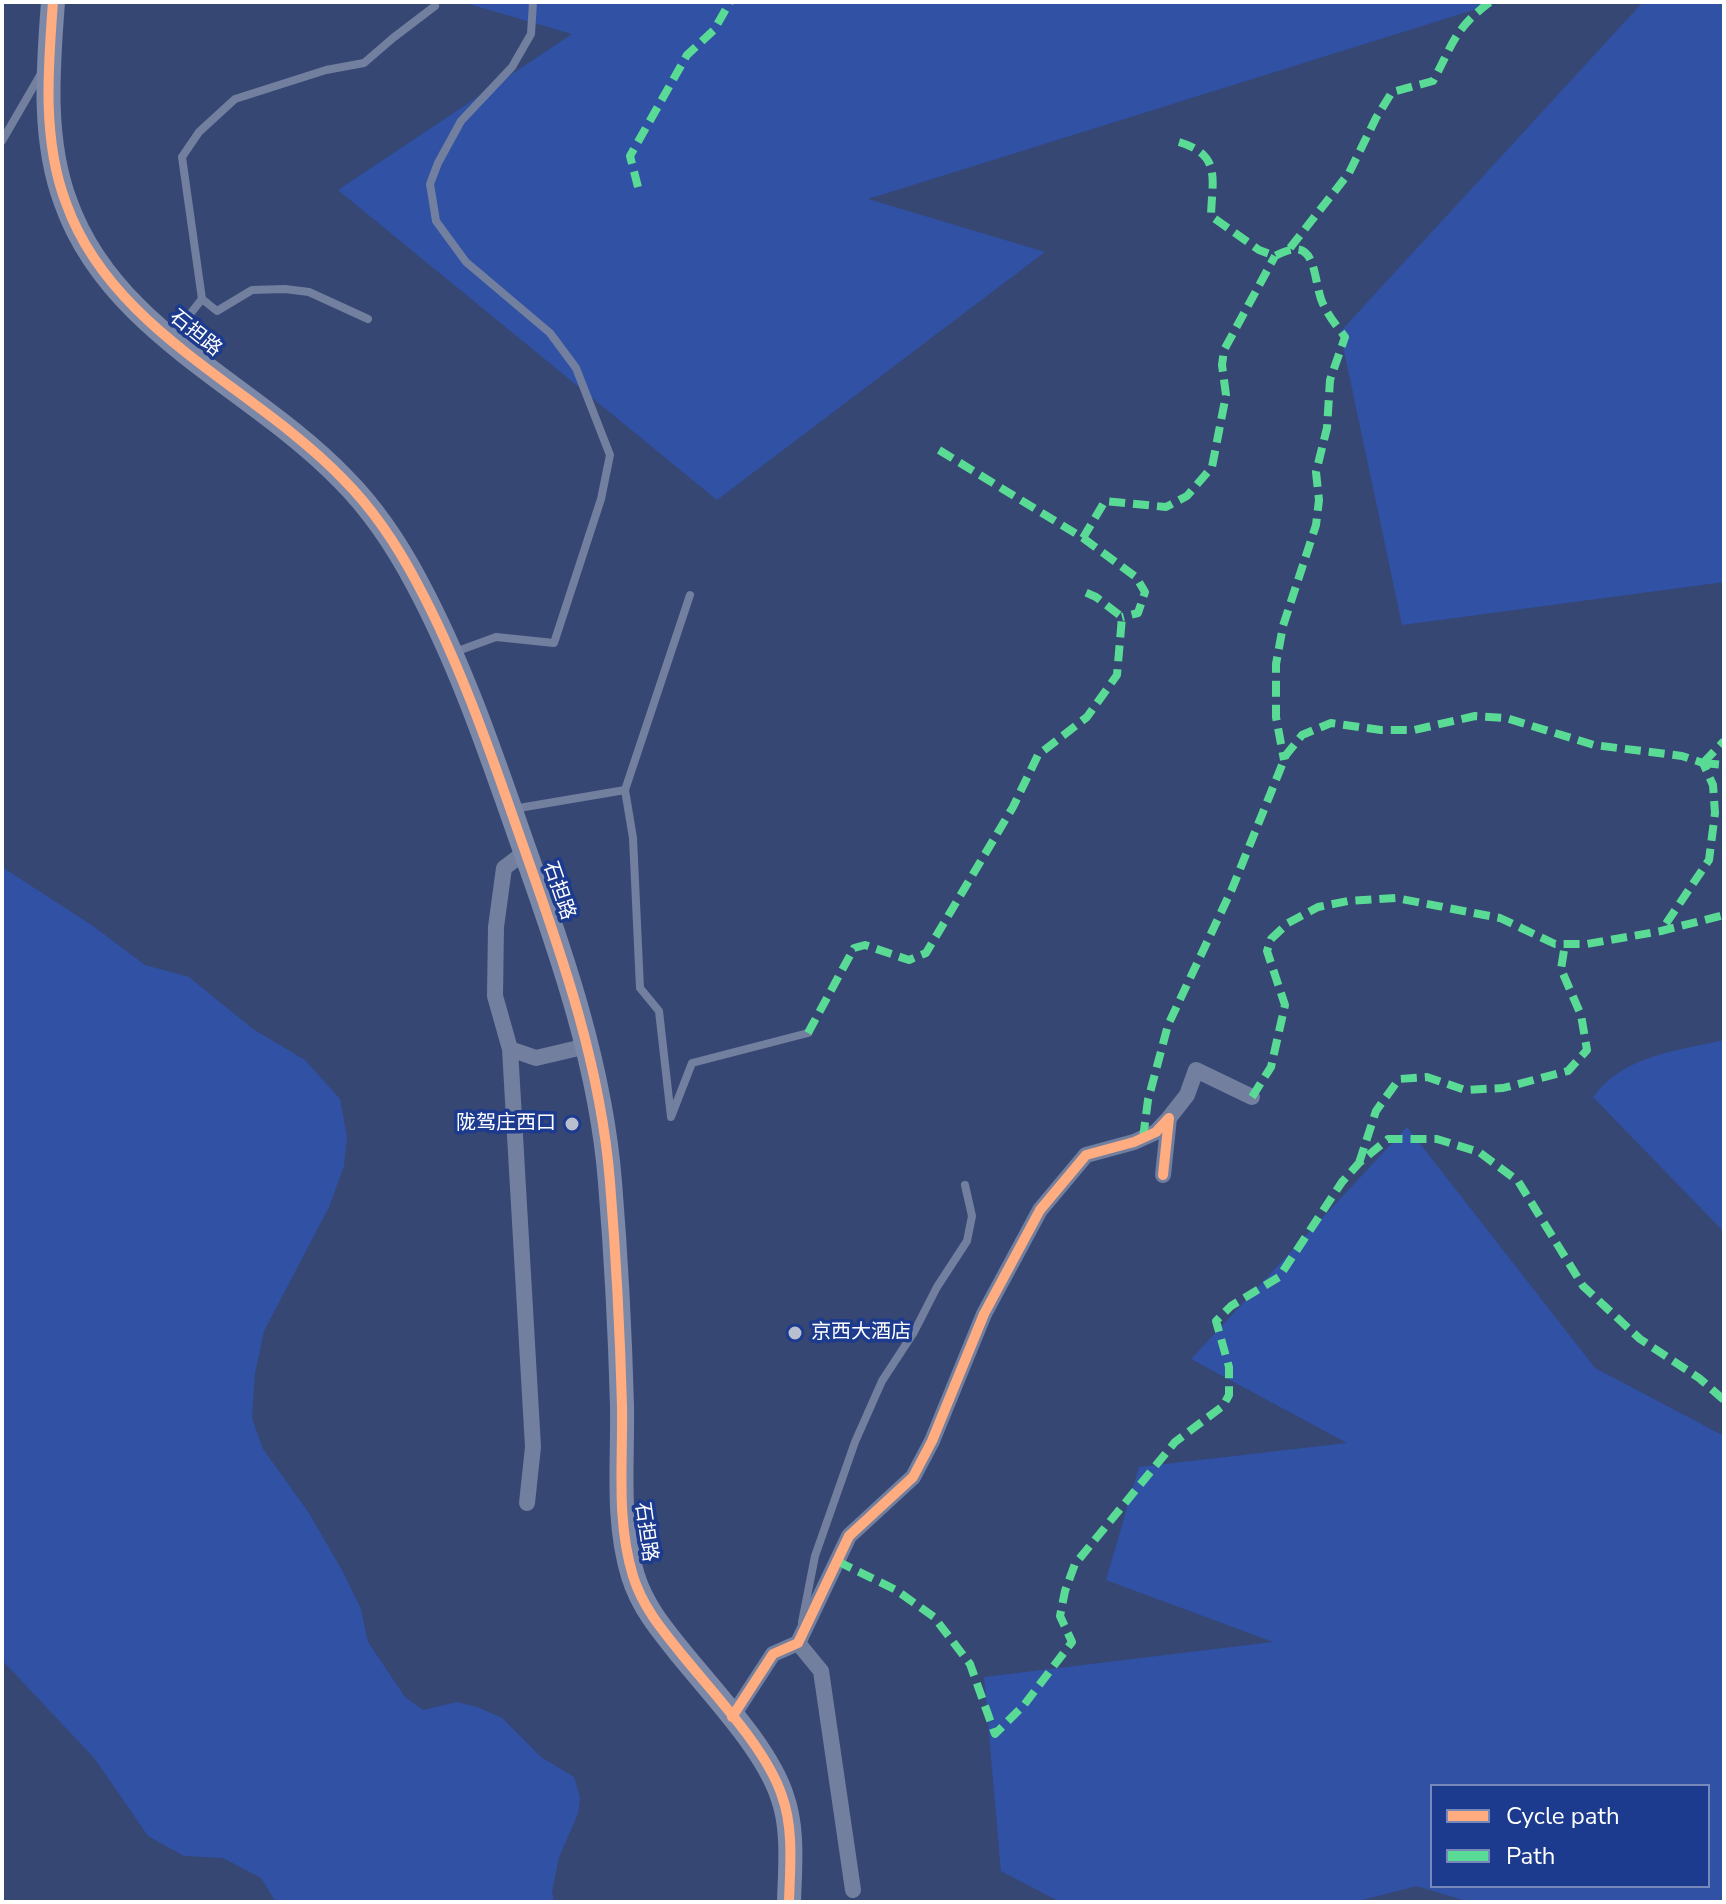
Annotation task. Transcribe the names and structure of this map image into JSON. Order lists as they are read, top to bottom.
{
  "streets": {
    "main road": ["石担路"]
  },
  "places": ["陇驾庄西口", "京西大酒店"],
  "legend": ["Cycle path", "Path"]
}
